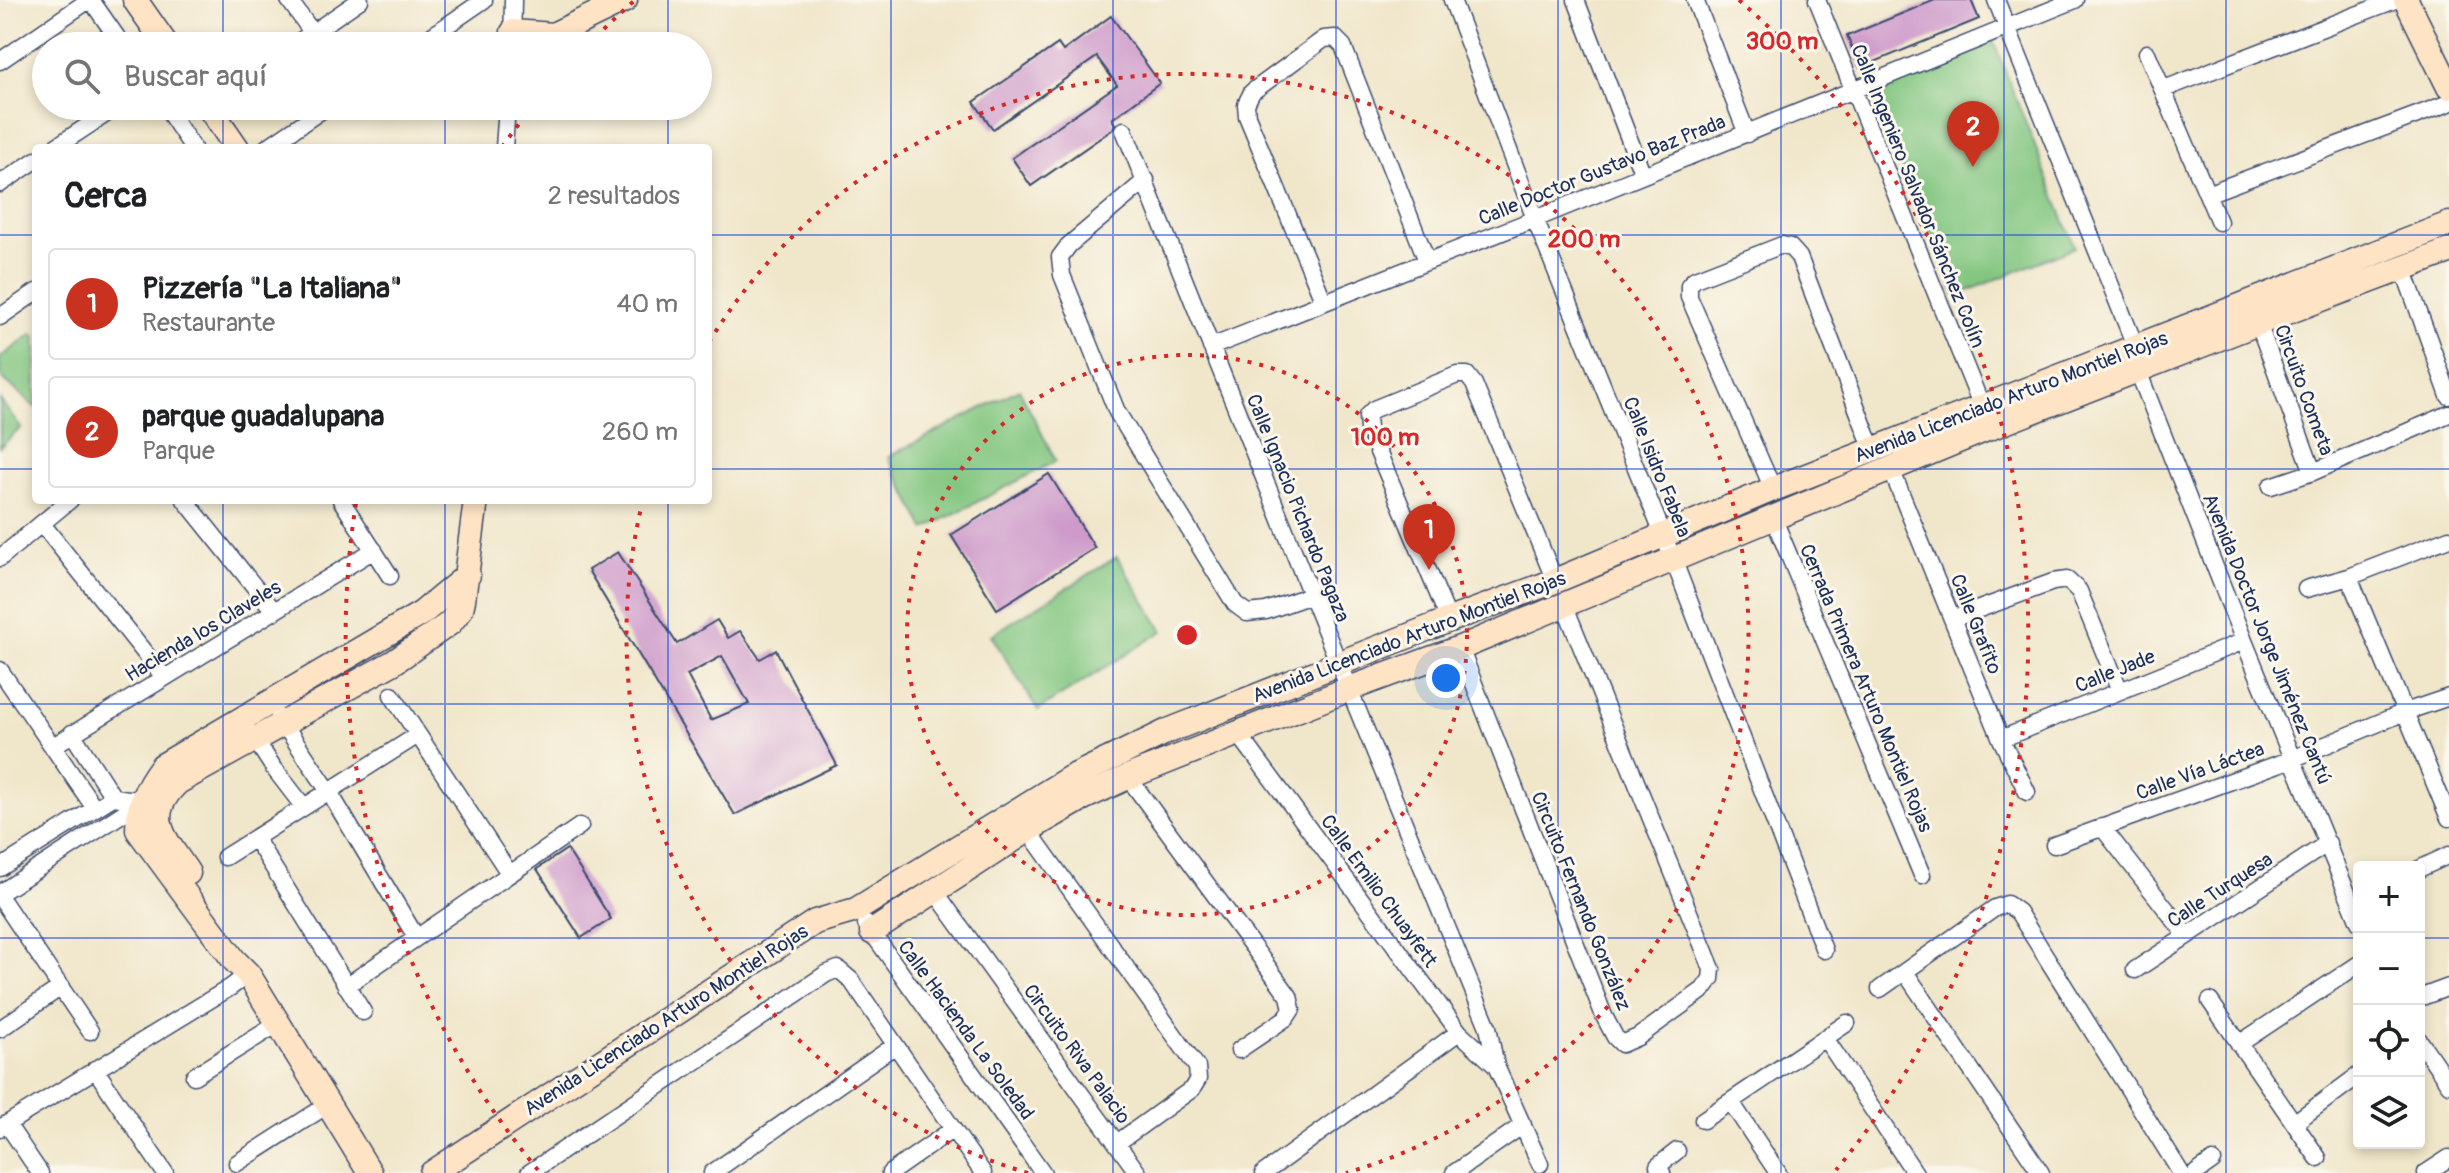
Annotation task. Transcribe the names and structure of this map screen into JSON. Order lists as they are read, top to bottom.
{
  "streets": {
    "main road": ["Avenida Licenciado Arturo Montiel Rojas"],
    "street": [
      "Calle Doctor Gustavo Baz Prada",
      "Calle Ingeniero Salvador Sánchez Colín",
      "Circuito Cometa",
      "Calle Isidro Fabela",
      "Calle Ignacio Pichardo Pagaza",
      "Calle Grafito",
      "Hacienda los Claveles",
      "Avenida Doctor Jorge Jiménez Cantú",
      "Calle Jade",
      "Cerrada Primera Arturo Montiel Rojas",
      "Calle Vía Láctea",
      "Calle Turquesa",
      "Calle Emilio Chuayfett",
      "Circuito Fernando González",
      "Calle Hacienda La Soledad",
      "Circuito Riva Palacio"
    ]
  },
  "crossings": [
    ["Calle Doctor Gustavo Baz Prada", "Calle Ingeniero Salvador Sánchez Colín"],
    ["Calle Doctor Gustavo Baz Prada", "Calle Isidro Fabela"],
    ["Calle Doctor Gustavo Baz Prada", "Calle Ignacio Pichardo Pagaza"],
    ["Calle Doctor Gustavo Baz Prada", "Avenida Doctor Jorge Jiménez Cantú"],
    ["Calle Ingeniero Salvador Sánchez Colín", "Avenida Licenciado Arturo Montiel Rojas"],
    ["Circuito Cometa", "Avenida Licenciado Arturo Montiel Rojas"],
    ["Avenida Licenciado Arturo Montiel Rojas", "Calle Isidro Fabela"],
    ["Avenida Licenciado Arturo Montiel Rojas", "Calle Ignacio Pichardo Pagaza"],
    ["Avenida Licenciado Arturo Montiel Rojas", "Calle Grafito"],
    ["Avenida Licenciado Arturo Montiel Rojas", "Avenida Doctor Jorge Jiménez Cantú"],
    ["Avenida Licenciado Arturo Montiel Rojas", "Cerrada Primera Arturo Montiel Rojas"],
    ["Avenida Licenciado Arturo Montiel Rojas", "Calle Emilio Chuayfett"],
    ["Avenida Licenciado Arturo Montiel Rojas", "Circuito Fernando González"],
    ["Avenida Licenciado Arturo Montiel Rojas", "Calle Hacienda La Soledad"],
    ["Avenida Licenciado Arturo Montiel Rojas", "Circuito Riva Palacio"],
    ["Calle Ignacio Pichardo Pagaza", "Calle Emilio Chuayfett"],
    ["Calle Grafito", "Calle Jade"],
    ["Avenida Doctor Jorge Jiménez Cantú", "Calle Jade"],
    ["Avenida Doctor Jorge Jiménez Cantú", "Calle Vía Láctea"],
    ["Avenida Doctor Jorge Jiménez Cantú", "Calle Turquesa"]
  ],
  "page": {
    "search": "Buscar aquí",
    "pins": ["2", "1"],
    "heading": ["Cerca", "2 resultados"],
    "list": [
      {
        "mark": "1",
        "name": "Pizzería \"La Italiana\"",
        "note": "Restaurante",
        "value": "40 m"
      },
      {
        "mark": "2",
        "name": "parque guadalupana",
        "note": "Parque",
        "value": "260 m"
      }
    ],
    "map_buttons": ["+", "−"]
  },
  "rings": ["300 m", "200 m", "100 m"]
}
